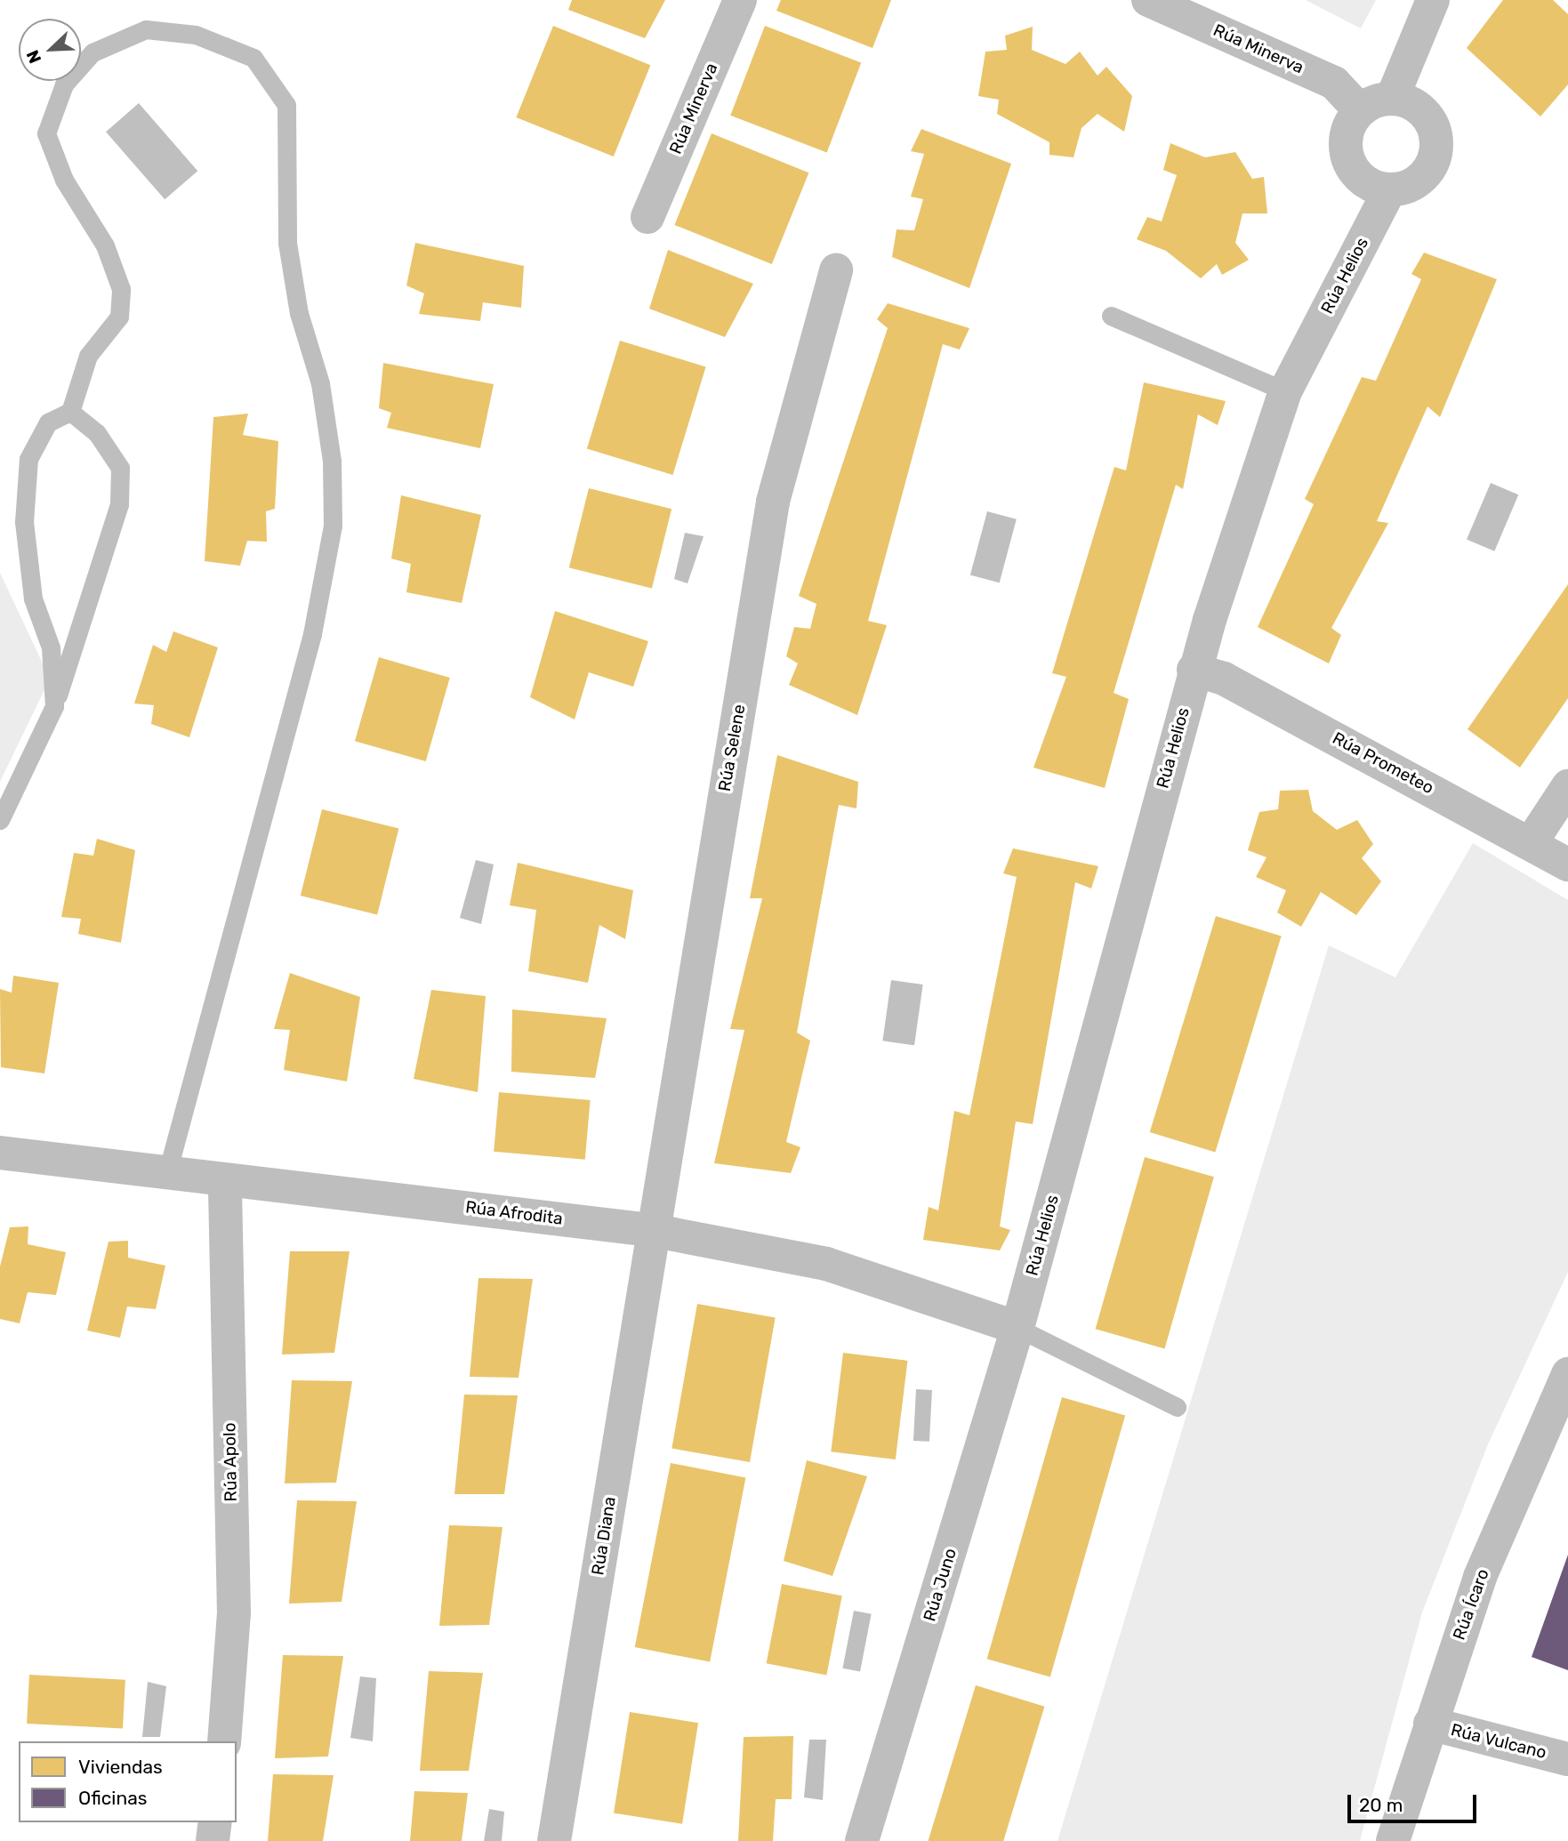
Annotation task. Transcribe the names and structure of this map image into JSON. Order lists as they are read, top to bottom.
{
  "streets": {
    "street": [
      "Rúa Minerva",
      "Rúa Helios",
      "Rúa Selene",
      "Rúa Prometeo",
      "Rúa Afrodita",
      "Rúa Apolo",
      "Rúa Diana",
      "Rúa Juno",
      "Rúa Ícaro",
      "Rúa Vulcano"
    ]
  },
  "crossings": [
    ["Rúa Minerva", "Rúa Helios"],
    ["Rúa Helios", "Rúa Prometeo"],
    ["Rúa Helios", "Rúa Afrodita"],
    ["Rúa Helios", "Rúa Juno"],
    ["Rúa Selene", "Rúa Afrodita"],
    ["Rúa Selene", "Rúa Diana"],
    ["Rúa Afrodita", "Rúa Apolo"],
    ["Rúa Afrodita", "Rúa Diana"],
    ["Rúa Afrodita", "Rúa Juno"],
    ["Rúa Ícaro", "Rúa Vulcano"]
  ],
  "legend": ["Viviendas", "Oficinas"],
  "scale_bar": "20 m",
  "north": "bottom left"
}
